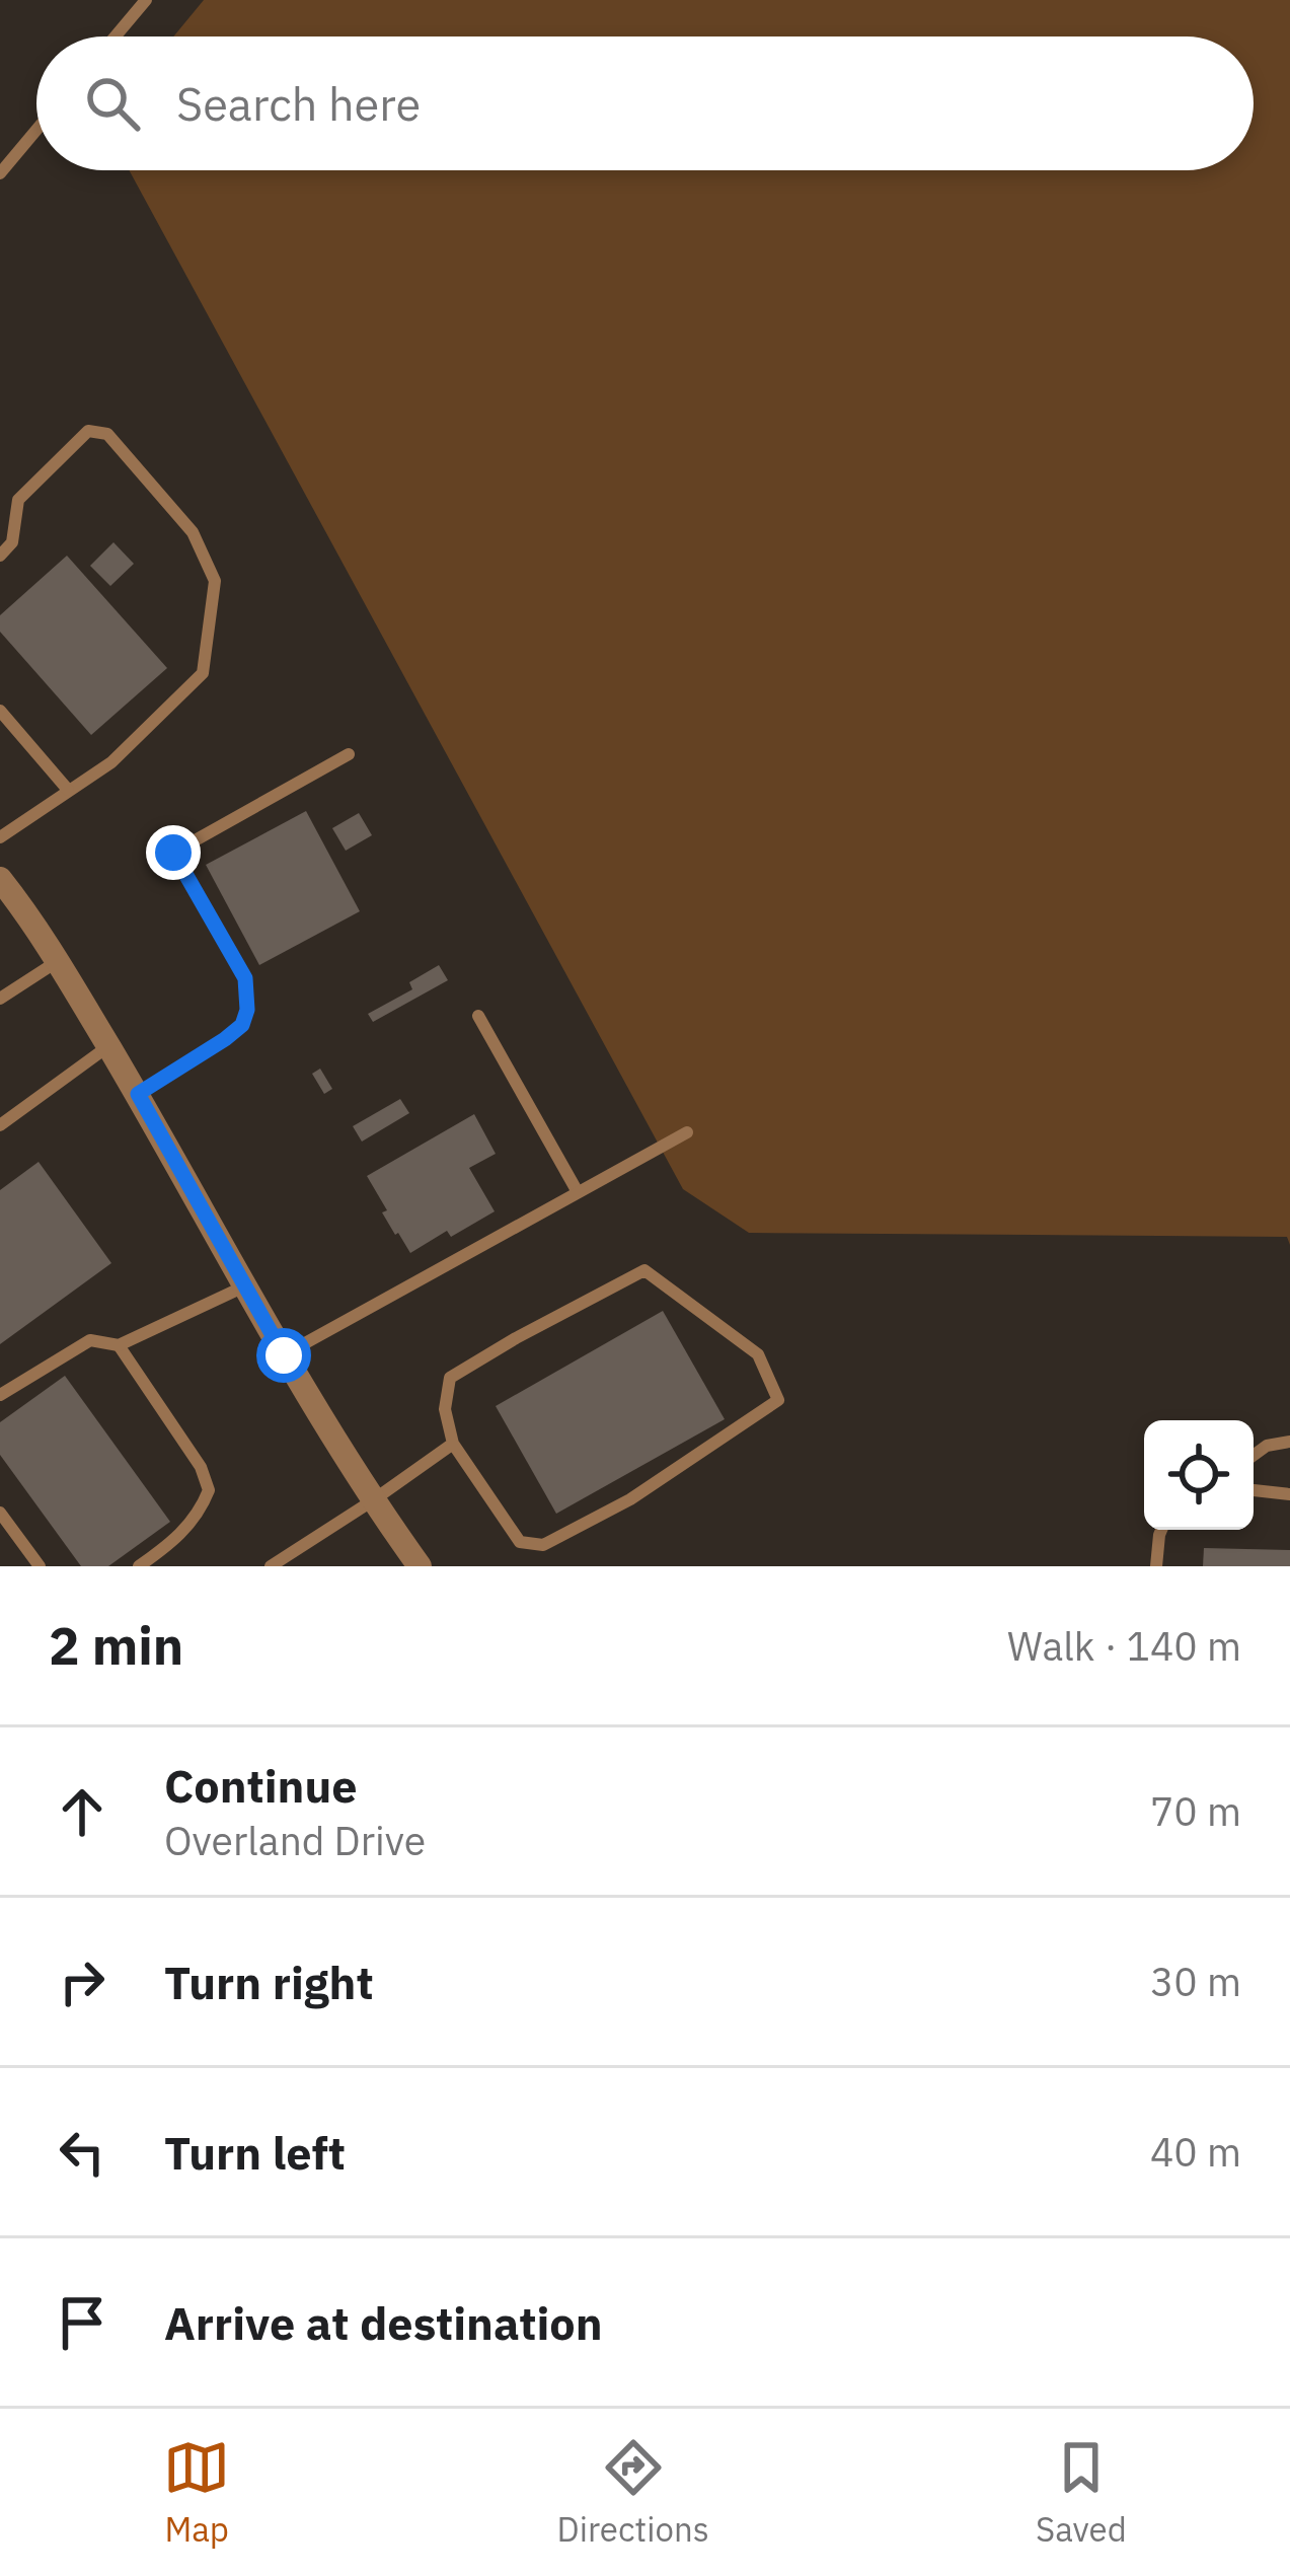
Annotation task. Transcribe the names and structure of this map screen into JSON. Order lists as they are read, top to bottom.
{
  "page": {
    "search": "Search here",
    "heading": ["2 min", "Walk · 140 m"],
    "list": [
      ["Continue", "Overland Drive", "70 m"],
      ["Turn right", "30 m"],
      ["Turn left", "40 m"],
      "Arrive at destination"
    ],
    "nav": ["Map", "Directions", "Saved"]
  }
}
